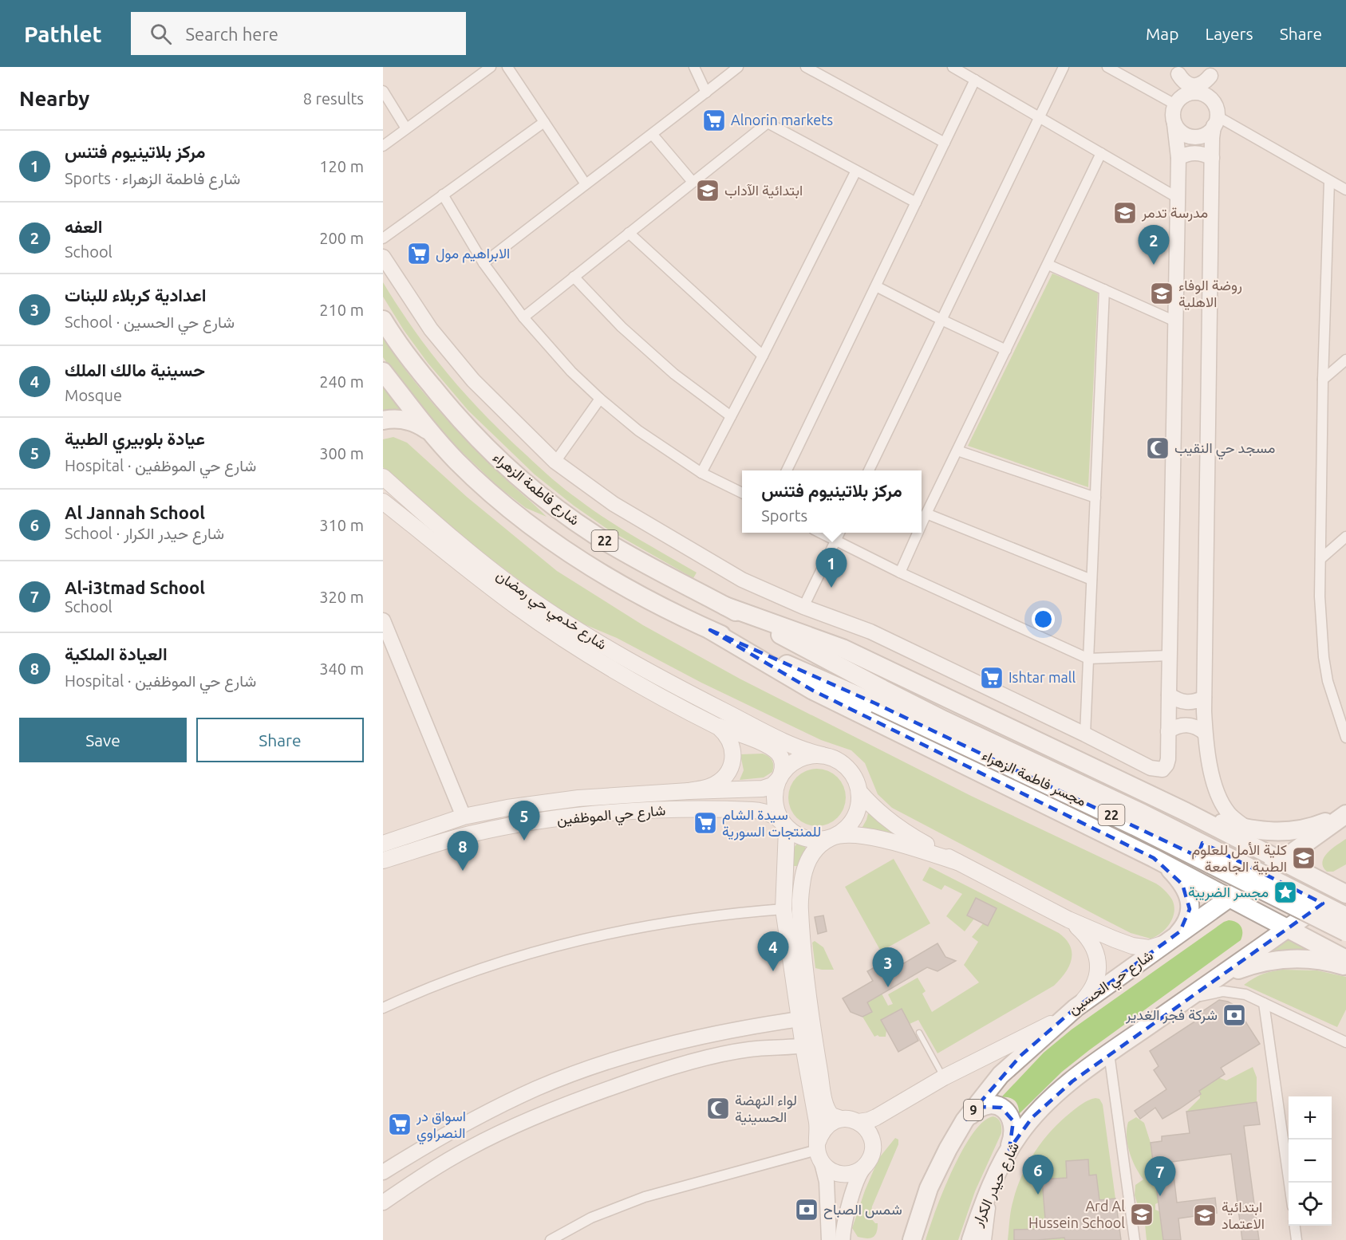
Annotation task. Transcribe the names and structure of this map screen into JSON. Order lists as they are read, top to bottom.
{
  "streets": {
    "highway": [
      "شارع فاطمة الزهراء",
      "22",
      "مجسر فاطمة الزهراء",
      "شارع حي الحسين",
      "9",
      "شارع حيدر الكرار"
    ],
    "main road": ["شارع خدمي حي رمضان", "شارع حي الموظفين"]
  },
  "crossings": [
    ["شارع فاطمة الزهراء", "مجسر فاطمة الزهراء"],
    ["شارع خدمي حي رمضان", "شارع حي الموظفين"],
    ["شارع حي الحسين", "9"]
  ],
  "places": {
    "supermarket": [
      "Alnorin markets",
      "الابراهيم مول",
      "Ishtar mall",
      "سيدة الشام للمنتجات السورية",
      "اسواق در النصراوي"
    ],
    "school or university": [
      "ابتدائية الآداب",
      "مدرسة تدمر",
      "روضة الوفاء الاهلية",
      "كلية الأمل للعلوم الطبية الجامعة",
      "Ard Al Hussein School",
      "ابتدائية الاعتماد"
    ],
    "mosque": ["مسجد حي النقيب", "لواء النهضة الحسينية"],
    "place": ["مجسر الضريبة"],
    "bank": ["شركة فجر الغدير", "شمس الصباح"]
  },
  "page": {
    "header": "Pathlet",
    "search": "Search here",
    "nav": ["Map", "Layers", "Share"],
    "heading": ["Nearby", "8 results"],
    "list": [
      {
        "mark": "1",
        "name": "مركز بلاتينيوم فتنس",
        "note": "Sports · شارع فاطمة الزهراء",
        "value": "120 m"
      },
      {
        "mark": "2",
        "name": "العفه",
        "note": "School",
        "value": "200 m"
      },
      {
        "mark": "3",
        "name": "اعدادية كربلاء للبنات",
        "note": "School · شارع حي الحسين",
        "value": "210 m"
      },
      {
        "mark": "4",
        "name": "حسينية مالك الملك",
        "note": "Mosque",
        "value": "240 m"
      },
      {
        "mark": "5",
        "name": "عيادة بلوبيري الطبية",
        "note": "Hospital · شارع حي الموظفين",
        "value": "300 m"
      },
      {
        "mark": "6",
        "name": "Al Jannah School",
        "note": "School · شارع حيدر الكرار",
        "value": "310 m"
      },
      {
        "mark": "7",
        "name": "Al-i3tmad School",
        "note": "School",
        "value": "320 m"
      },
      {
        "mark": "8",
        "name": "العيادة الملكية",
        "note": "Hospital · شارع حي الموظفين",
        "value": "340 m"
      }
    ],
    "pins": [
      "2",
      "1",
      "5",
      "8",
      "4",
      "3",
      "6",
      "7"
    ],
    "popup": ["مركز بلاتينيوم فتنس", "Sports"],
    "buttons": ["Save", "Share"],
    "map_buttons": ["+", "−"]
  }
}
